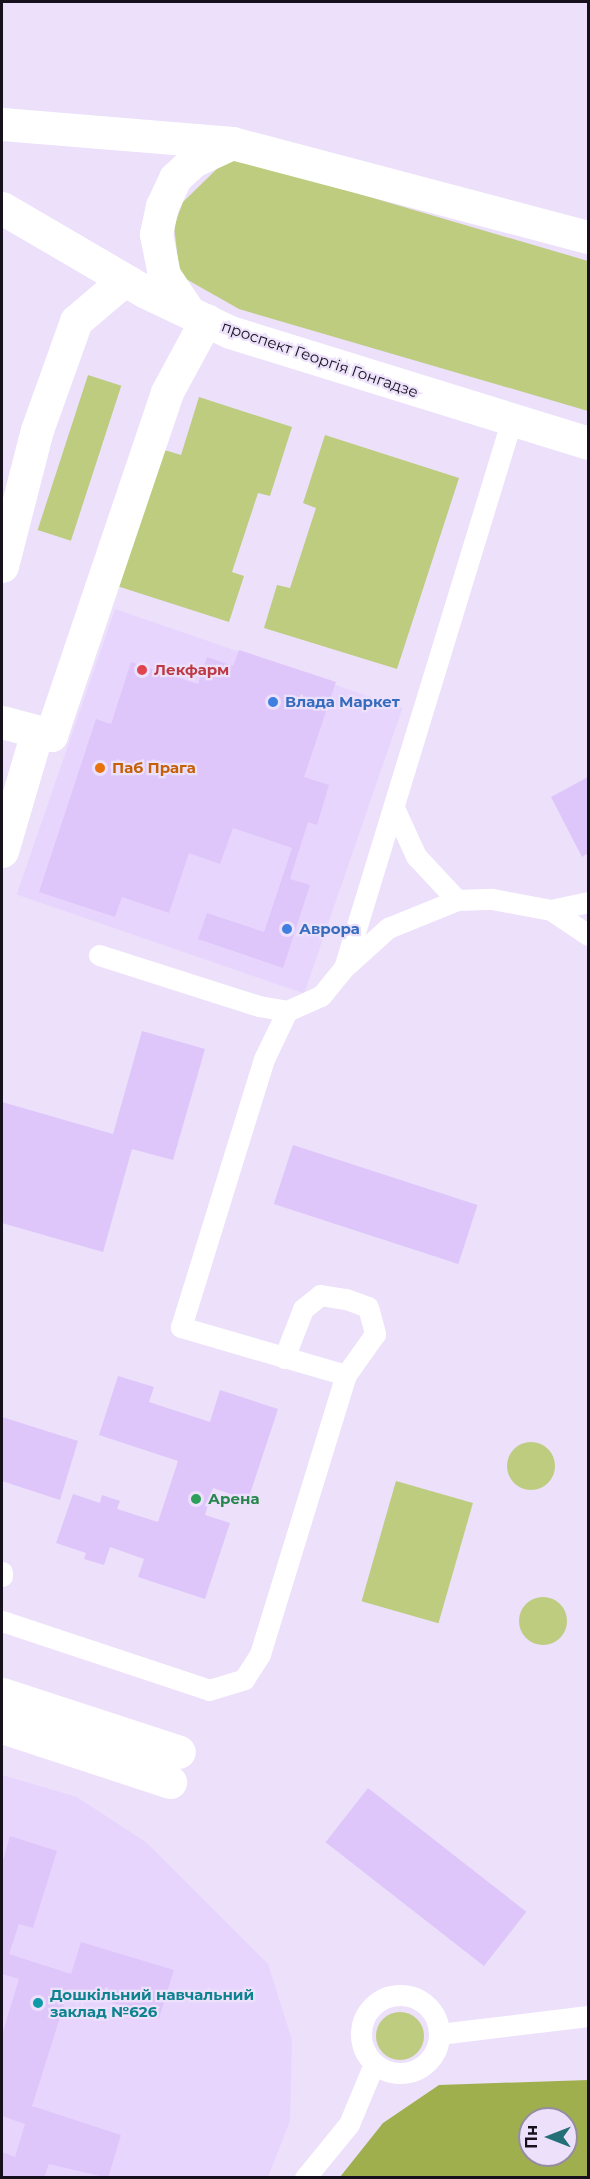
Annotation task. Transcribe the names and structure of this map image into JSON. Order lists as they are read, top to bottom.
{
  "streets": {
    "street": ["проспект Георгія Гонгадзе"]
  },
  "places": [
    "Лекфарм",
    "Влада Маркет",
    "Паб Прага",
    "Аврора",
    "Арена",
    "Дошкільний навчальний заклад №626"
  ],
  "north": "left"
}
